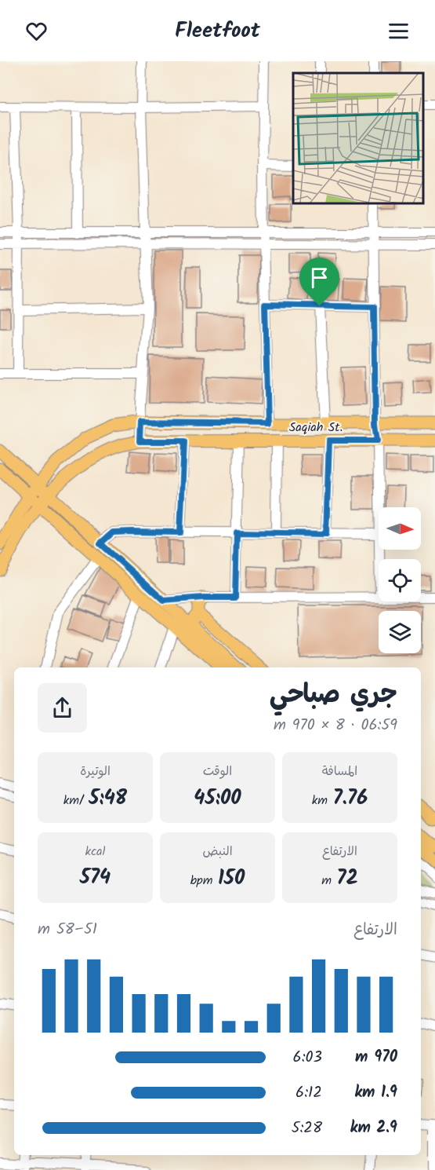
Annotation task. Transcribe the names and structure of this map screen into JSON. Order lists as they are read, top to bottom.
{
  "streets": {
    "main road": ["Saqiah St."]
  },
  "north": "right",
  "page": {
    "header": "Fleetfoot",
    "heading": ["جري صباحي", "06:59 · 8 × 970 m"],
    "stats": [
      ["المسافة", "7.76 km"],
      ["الوقت", "45:00"],
      ["الوتيرة", "5:48 /km"],
      ["الارتفاع", "72 m"],
      ["النبض", "150 bpm"],
      ["kcal", "574"]
    ],
    "chart": ["الارتفاع", "51–58 m"],
    "list": [
      {
        "name": "970 m",
        "note": "6:03"
      },
      {
        "name": "1.9 km",
        "note": "6:12"
      },
      {
        "name": "2.9 km",
        "note": "5:28"
      }
    ]
  }
}
